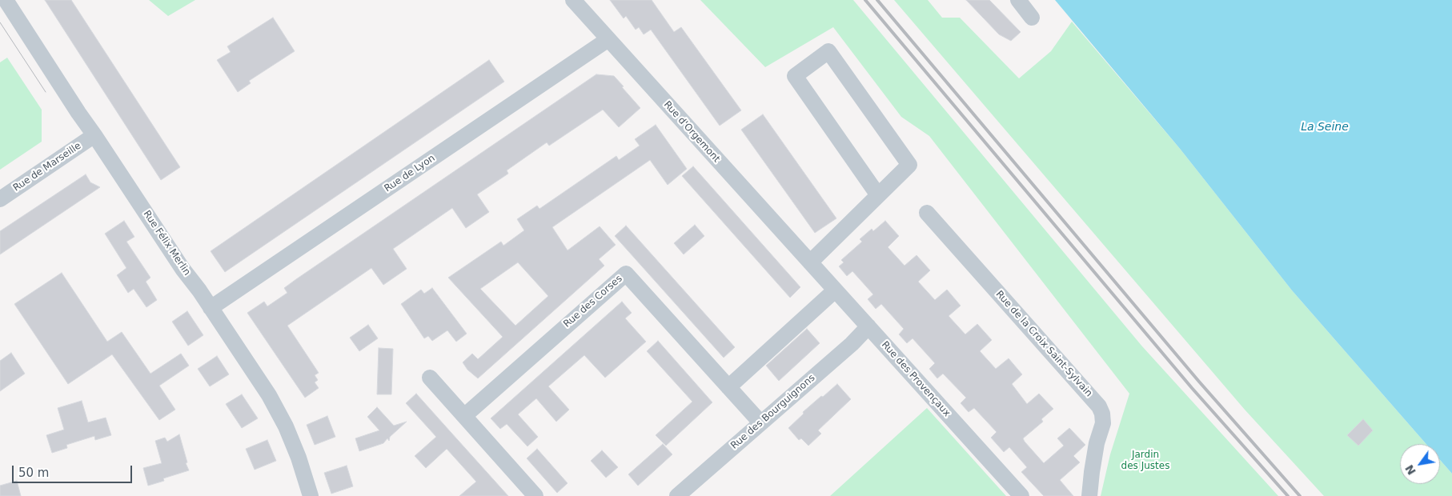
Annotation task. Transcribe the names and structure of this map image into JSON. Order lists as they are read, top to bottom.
{
  "streets": {
    "street": [
      "Rue d'Orgemont",
      "Rue de Marseille",
      "Rue de Lyon",
      "Rue Félix Merlin",
      "Rue des Corses",
      "Rue de la Croix Saint-Sylvain",
      "Rue des Provençaux",
      "Rue des Bourguignons"
    ]
  },
  "crossings": [
    ["Rue d'Orgemont", "Rue de Lyon"],
    ["Rue d'Orgemont", "Rue des Provençaux"],
    ["Rue de Marseille", "Rue Félix Merlin"],
    ["Rue de Lyon", "Rue Félix Merlin"],
    ["Rue des Corses", "Rue des Bourguignons"],
    ["Rue des Provençaux", "Rue des Bourguignons"]
  ],
  "water": ["La Seine"],
  "parks": ["Jardin des Justes"],
  "scale_bar": "50 m",
  "north": "bottom left"
}
